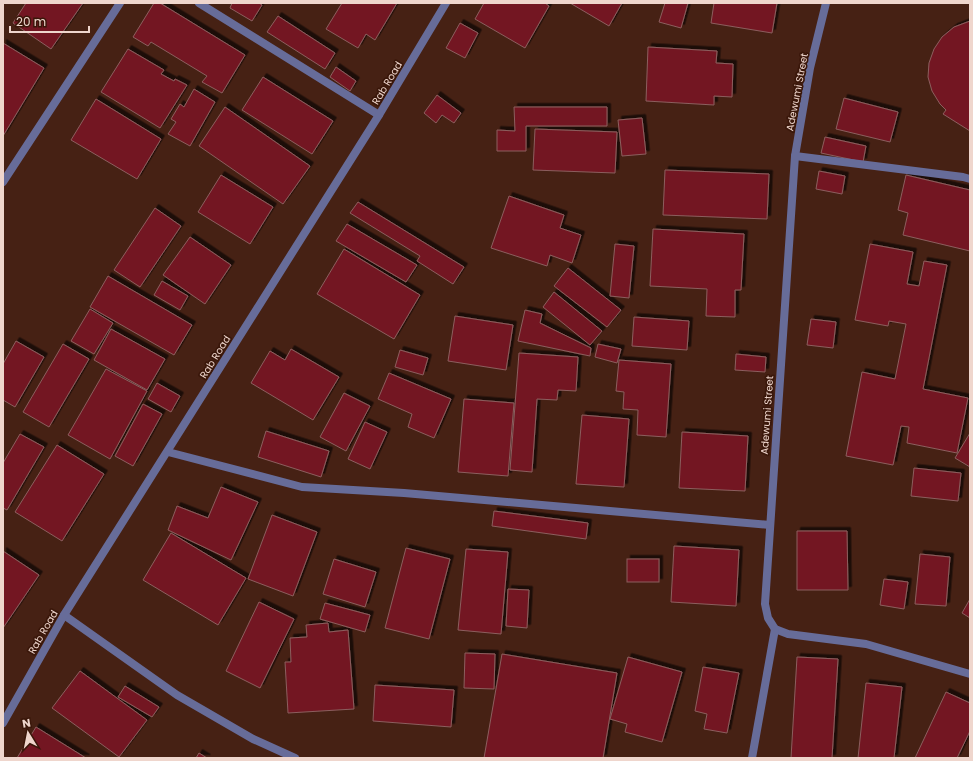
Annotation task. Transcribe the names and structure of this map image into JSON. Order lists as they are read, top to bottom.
{
  "streets": {
    "street": ["Rab Road", "Adewumi Street"]
  },
  "scale_bar": "20 m",
  "north": "top"
}
